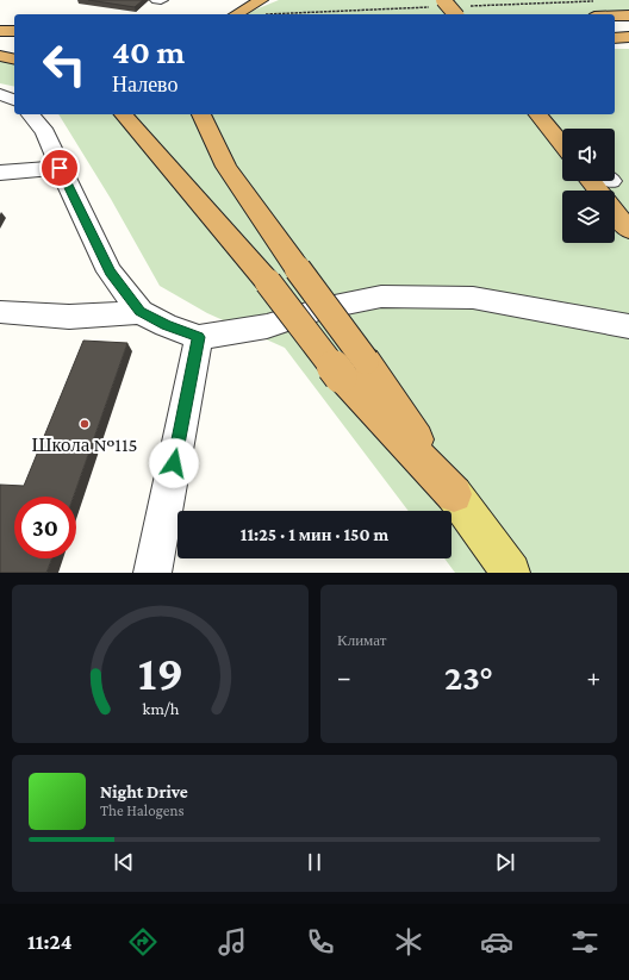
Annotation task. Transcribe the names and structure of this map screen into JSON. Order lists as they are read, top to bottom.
{
  "places": ["Школа №115"],
  "page": {
    "turn": ["40 m", "Налево"],
    "limit": "30",
    "trip": "11:25 · 1 мин · 150 m",
    "tile": "Климат",
    "heat": ["−", "23°", "+"],
    "song": ["Night Drive", "The Halogens"],
    "tabs": "11:24",
    "gauge": ["19", "km/h"]
  }
}
